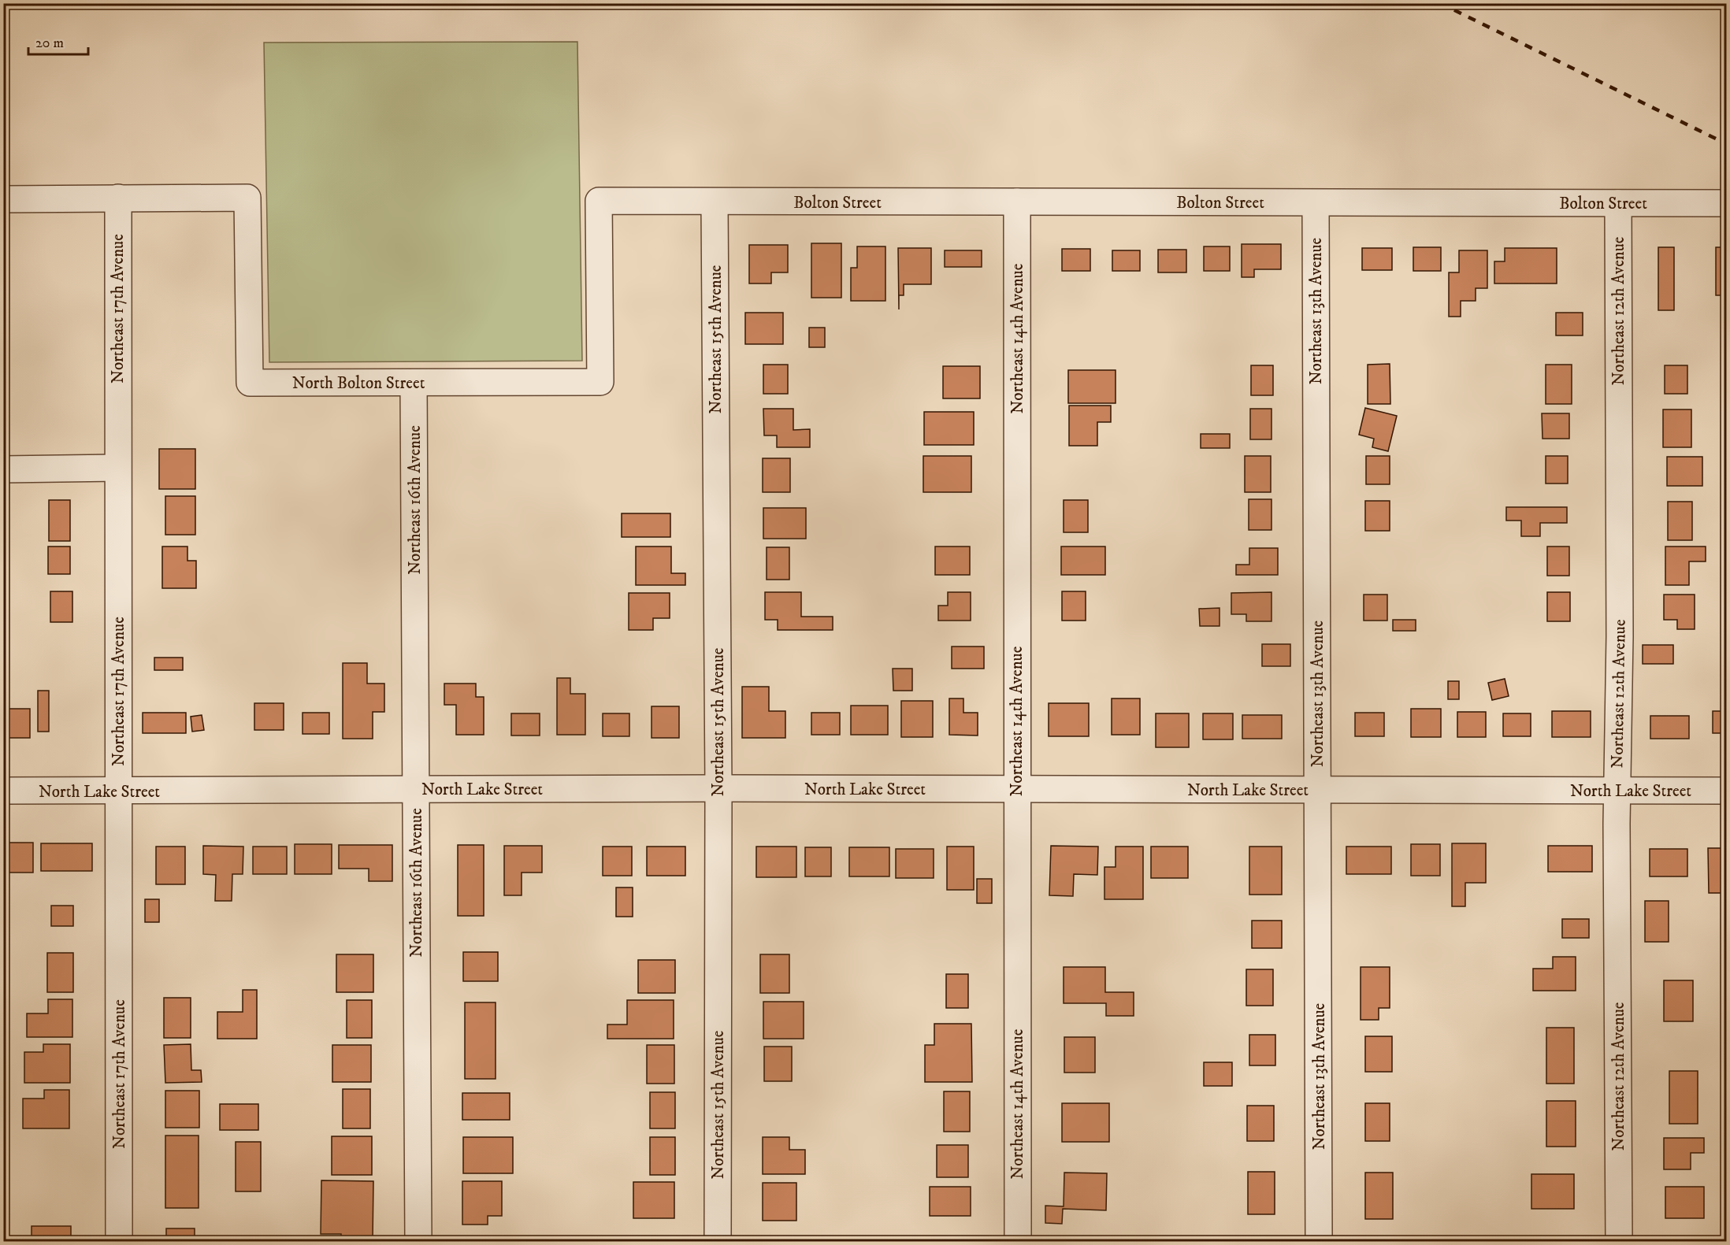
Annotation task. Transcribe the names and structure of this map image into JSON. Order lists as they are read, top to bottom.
{
  "streets": {
    "street": [
      "Bolton Street",
      "Northeast 17th Avenue",
      "Northeast 13th Avenue",
      "Northeast 12th Avenue",
      "Northeast 14th Avenue",
      "Northeast 15th Avenue",
      "North Bolton Street",
      "Northeast 16th Avenue",
      "North Lake Street"
    ]
  },
  "crossings": [
    ["Bolton Street", "Northeast 13th Avenue"],
    ["Bolton Street", "Northeast 12th Avenue"],
    ["Bolton Street", "Northeast 14th Avenue"],
    ["Bolton Street", "Northeast 15th Avenue"],
    ["Bolton Street", "North Bolton Street"],
    ["Northeast 17th Avenue", "North Bolton Street"],
    ["Northeast 17th Avenue", "North Lake Street"],
    ["Northeast 13th Avenue", "North Lake Street"],
    ["Northeast 12th Avenue", "North Lake Street"],
    ["Northeast 14th Avenue", "North Lake Street"],
    ["Northeast 15th Avenue", "North Bolton Street"],
    ["Northeast 15th Avenue", "North Lake Street"],
    ["North Bolton Street", "Northeast 16th Avenue"],
    ["Northeast 16th Avenue", "North Lake Street"]
  ],
  "scale_bar": "20 m"
}
